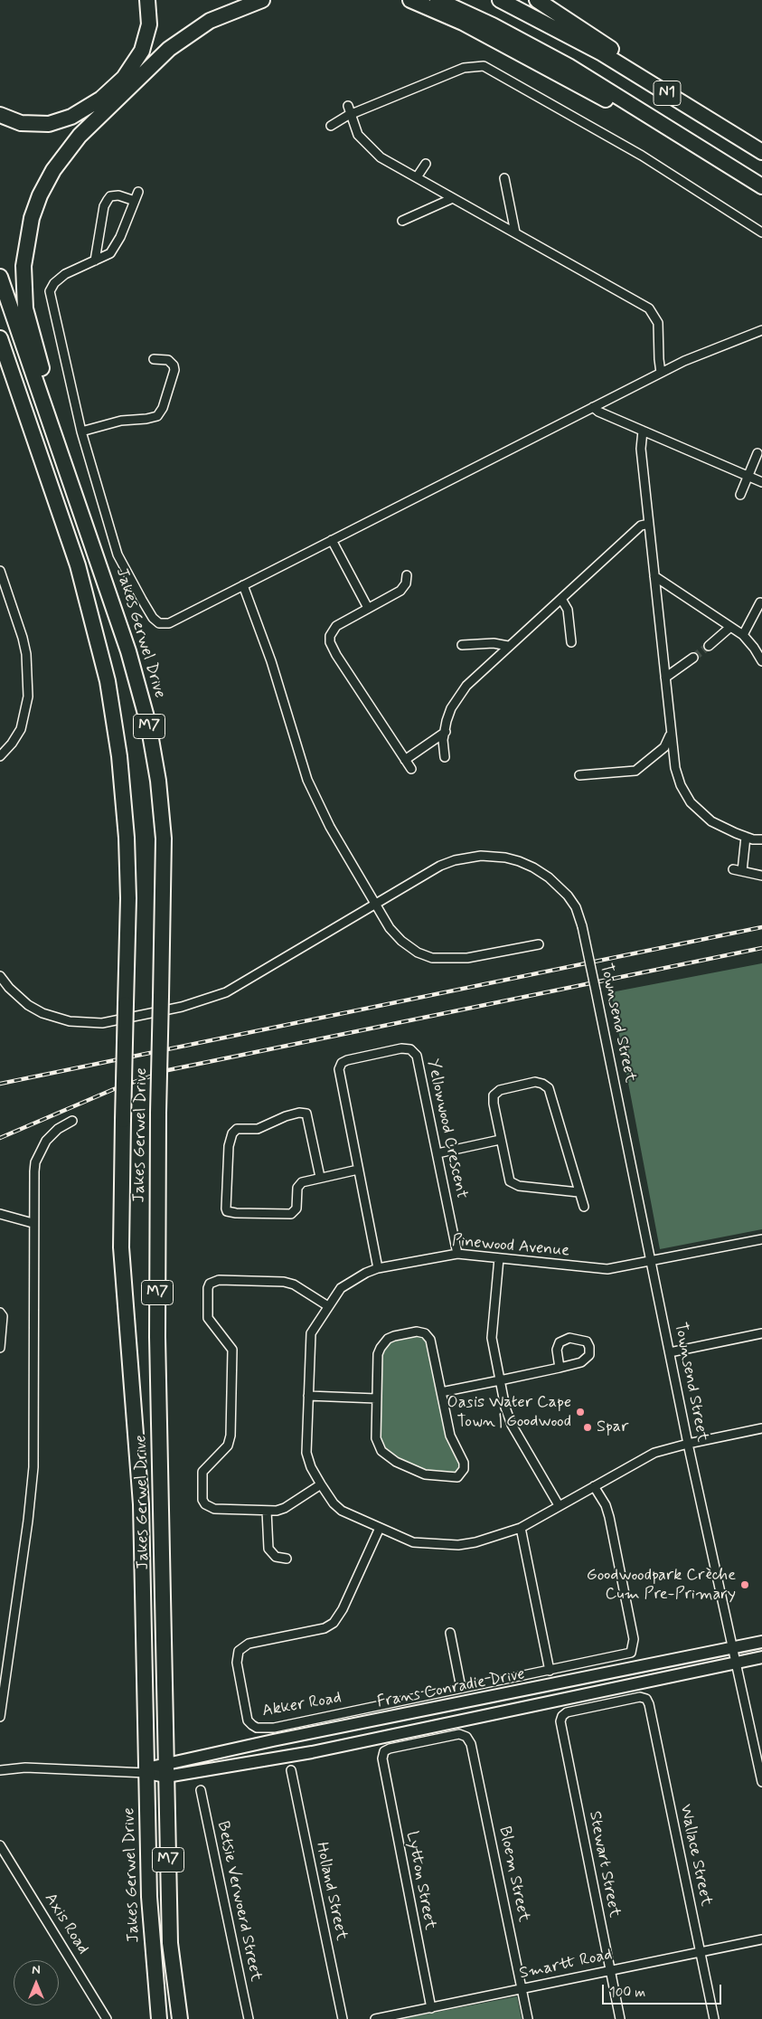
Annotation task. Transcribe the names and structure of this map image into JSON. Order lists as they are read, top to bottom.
{
  "streets": {
    "highway": ["N1", "Jakes Gerwel Drive", "M7"],
    "main road": ["Frans Conradie Drive"],
    "street": [
      "Townsend Street",
      "Yellowwood Crescent",
      "Pinewood Avenue",
      "Akker Road",
      "Wallace Street",
      "Stewart Street",
      "Bloem Street",
      "Lytton Street",
      "Holland Street",
      "Betsie Verwoerd Street",
      "Axis Road",
      "Smartt Road"
    ]
  },
  "crossings": [
    ["Jakes Gerwel Drive", "Frans Conradie Drive"],
    ["Townsend Street", "Pinewood Avenue"],
    ["Townsend Street", "Frans Conradie Drive"],
    ["Yellowwood Crescent", "Pinewood Avenue"],
    ["Pinewood Avenue", "Akker Road"],
    ["Wallace Street", "Stewart Street"],
    ["Wallace Street", "Smartt Road"],
    ["Stewart Street", "Smartt Road"],
    ["Bloem Street", "Lytton Street"],
    ["Bloem Street", "Smartt Road"],
    ["Lytton Street", "Smartt Road"]
  ],
  "places": ["Oasis Water Cape Town | Goodwood", "Spar", "Goodwoodpark Crèche Cum Pre-Primary"],
  "scale_bar": "100 m",
  "north": "top"
}
